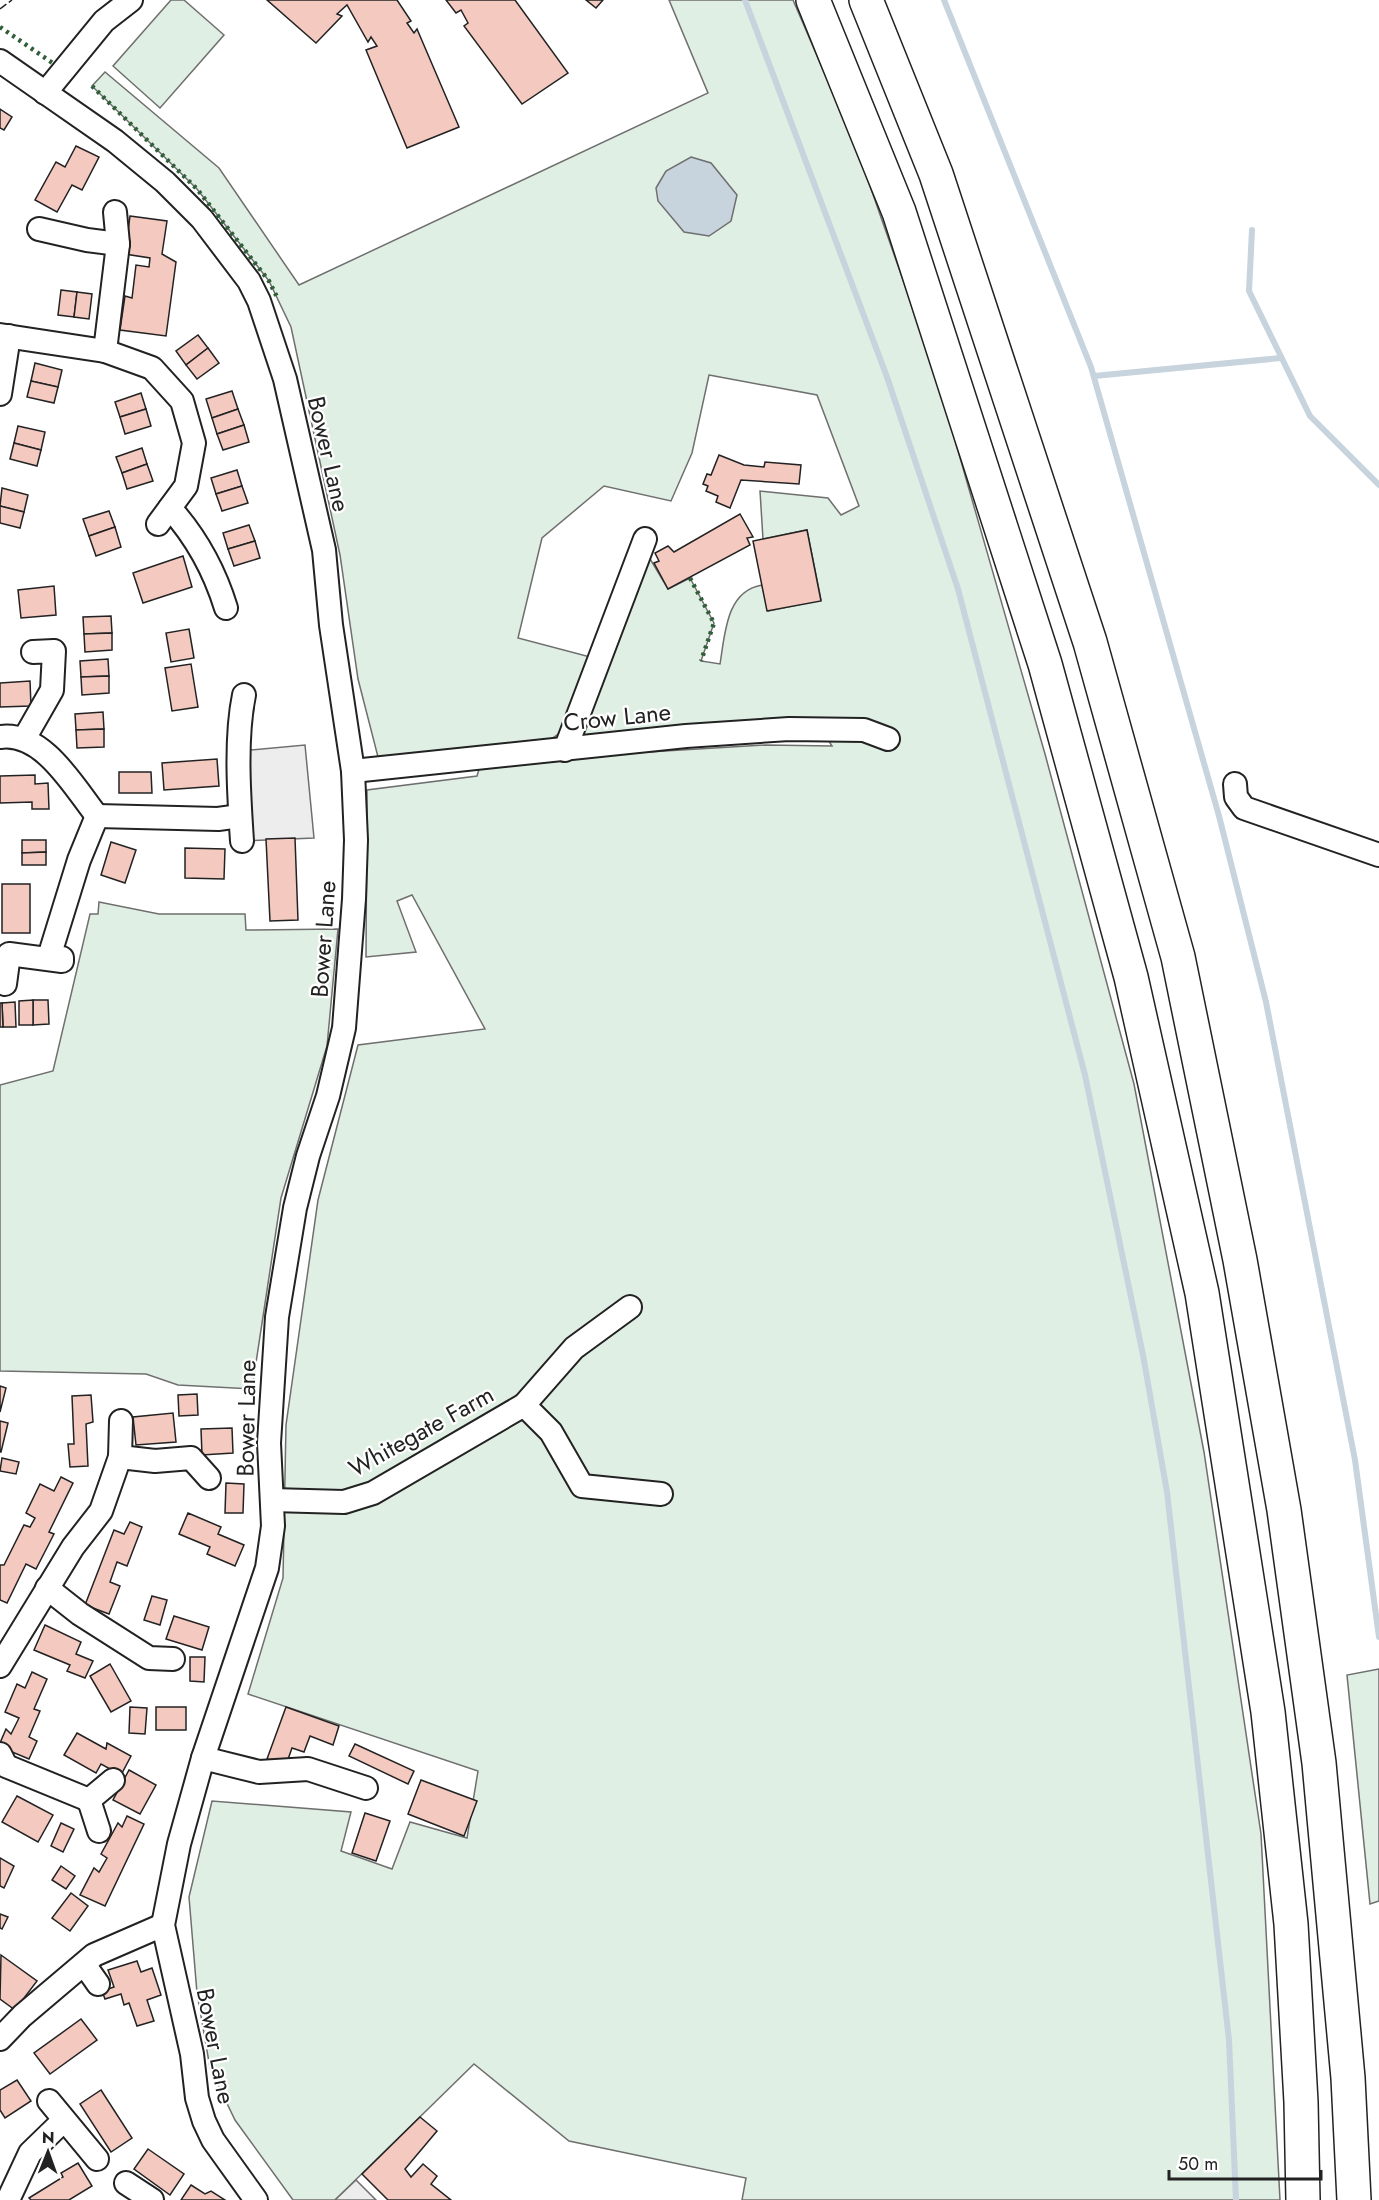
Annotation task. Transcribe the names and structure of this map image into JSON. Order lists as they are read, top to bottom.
{
  "streets": {
    "street": ["Bower Lane", "Crow Lane", "Whitegate Farm"]
  },
  "crossings": [
    ["Bower Lane", "Crow Lane"],
    ["Bower Lane", "Whitegate Farm"]
  ],
  "scale_bar": "50 m",
  "north": "top"
}
